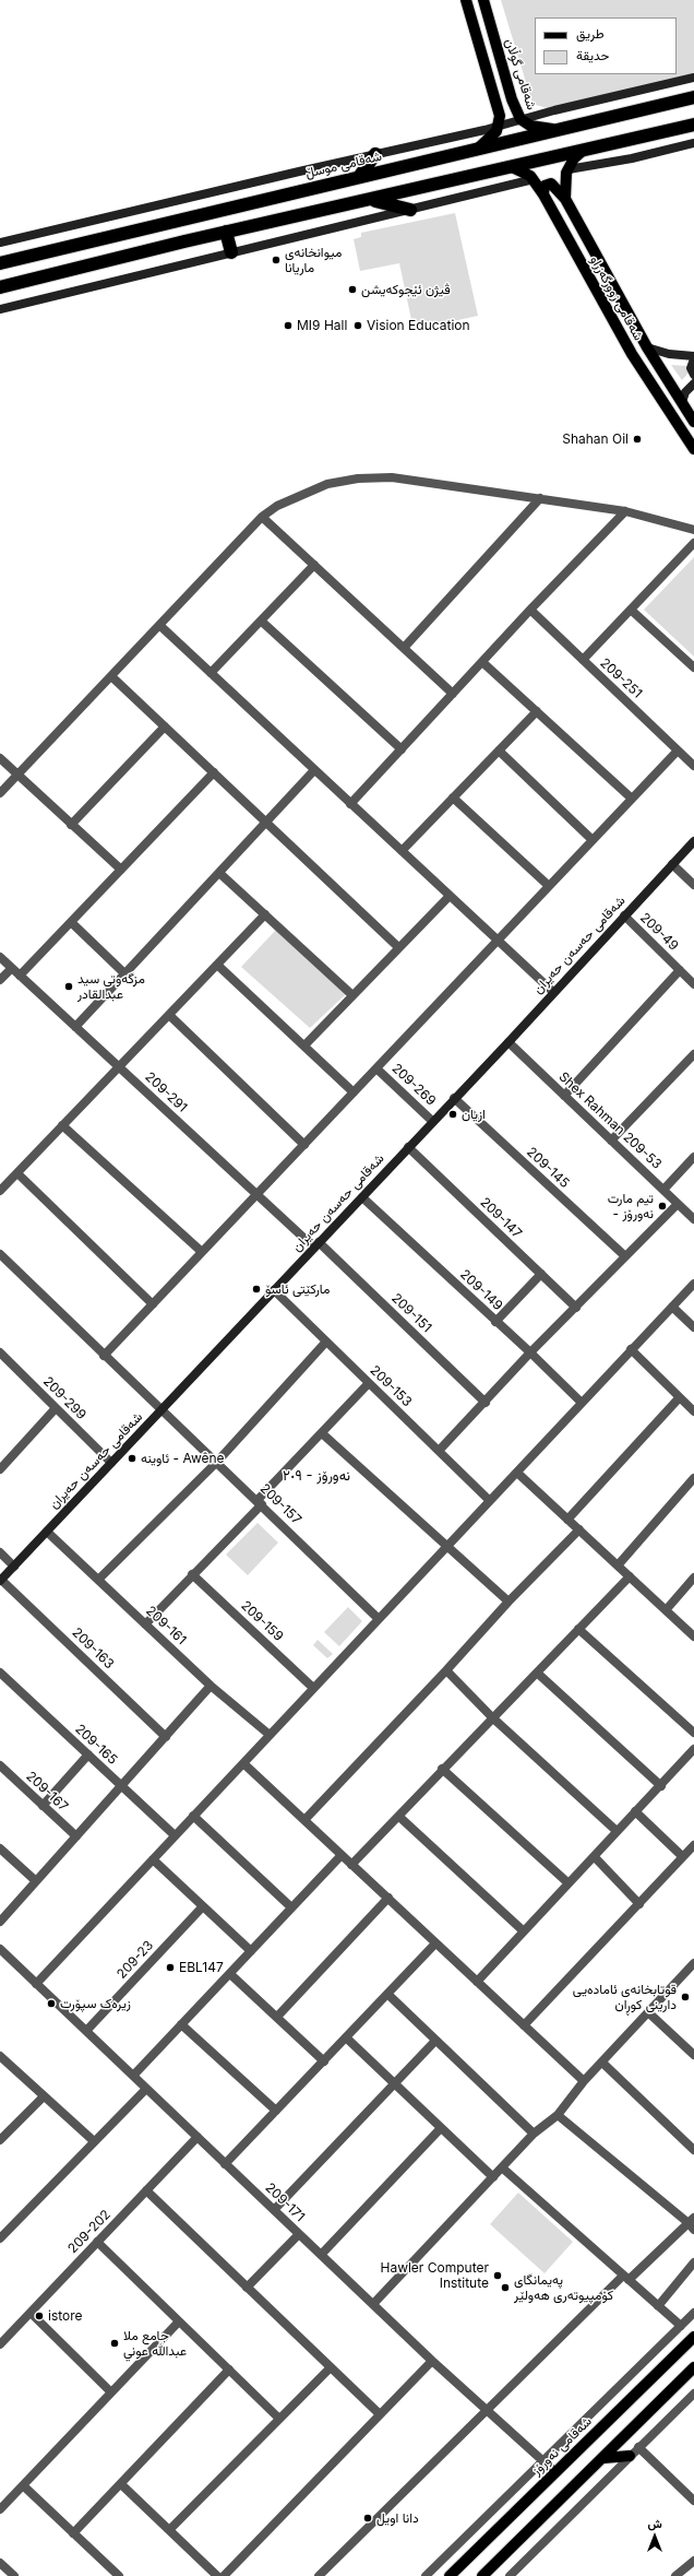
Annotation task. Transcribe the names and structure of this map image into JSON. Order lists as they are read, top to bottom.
{
  "streets": {
    "highway": ["شەقامی موسڵ"],
    "main road": ["شەقامی گوڵان", "شەقامی زوورگەزراو", "شەقامی نەورۆز"],
    "street": [
      "209-251",
      "209-49",
      "شەقامی حەسەن حەیران",
      "209-269",
      "209-291",
      "Shex Rahman 209-53",
      "209-145",
      "209-147",
      "209-149",
      "209-151",
      "209-153",
      "209-299",
      "209-157",
      "209-159",
      "209-161",
      "209-163",
      "209-165",
      "209-167",
      "209-23",
      "209-171",
      "209-202"
    ]
  },
  "crossings": [
    ["شەقامی گوڵان", "شەقامی موسڵ"],
    ["209-49", "شەقامی حەسەن حەیران"],
    ["شەقامی حەسەن حەیران", "209-269"],
    ["شەقامی حەسەن حەیران", "209-291"],
    ["شەقامی حەسەن حەیران", "Shex Rahman 209-53"],
    ["شەقامی حەسەن حەیران", "209-145"],
    ["شەقامی حەسەن حەیران", "209-147"],
    ["شەقامی حەسەن حەیران", "209-149"],
    ["شەقامی حەسەن حەیران", "209-151"],
    ["شەقامی حەسەن حەیران", "209-153"],
    ["شەقامی حەسەن حەیران", "209-299"],
    ["شەقامی حەسەن حەیران", "209-157"],
    ["شەقامی حەسەن حەیران", "209-161"],
    ["شەقامی حەسەن حەیران", "209-163"],
    ["209-291", "209-151"],
    ["209-23", "209-171"],
    ["209-171", "209-202"],
    ["209-171", "شەقامی نەورۆز"]
  ],
  "districts": ["نەورۆز - ٢٠٩"],
  "places": [
    "میوانخانەی ماریانا",
    "ڤیژن ئێجوکەیشن",
    "MI9 Hall",
    "Vision Education",
    "Shahan Oil",
    "مزگەوتی سید عبدالقادر",
    "ازيان",
    "تیم مارت - نەورۆز",
    "مارکێتی ئاسۆ",
    "ئاوینە - Awêne",
    "EBL147",
    "قوتابخانەی ئامادەیی دارینی کوڕان",
    "زیرەک سپۆرت",
    "Hawler Computer Institute",
    "پەیمانگای کۆمپیوتەری هەولێر",
    "istore",
    "جامع ملا عبدالله عوني",
    "دانا اويل"
  ],
  "legend": ["طريق", "حديقة"],
  "north": "top"
}
